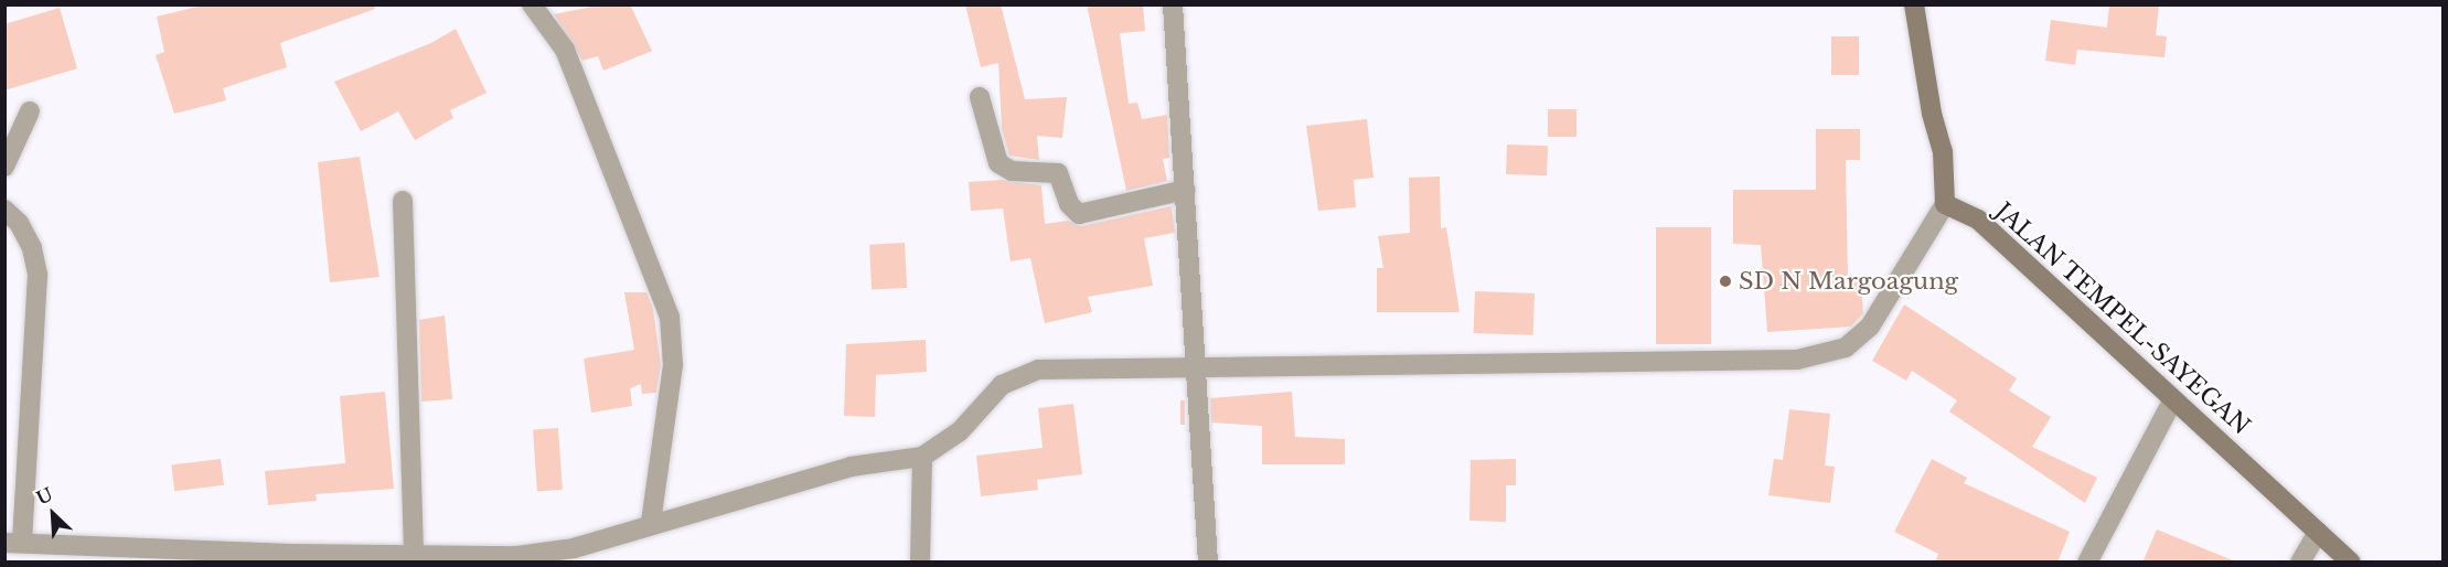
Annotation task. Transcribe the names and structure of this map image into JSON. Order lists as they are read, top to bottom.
{
  "streets": {
    "main road": ["JALAN TEMPEL-SAYEGAN"]
  },
  "places": ["SD N Margoagung"],
  "north": "top left"
}
